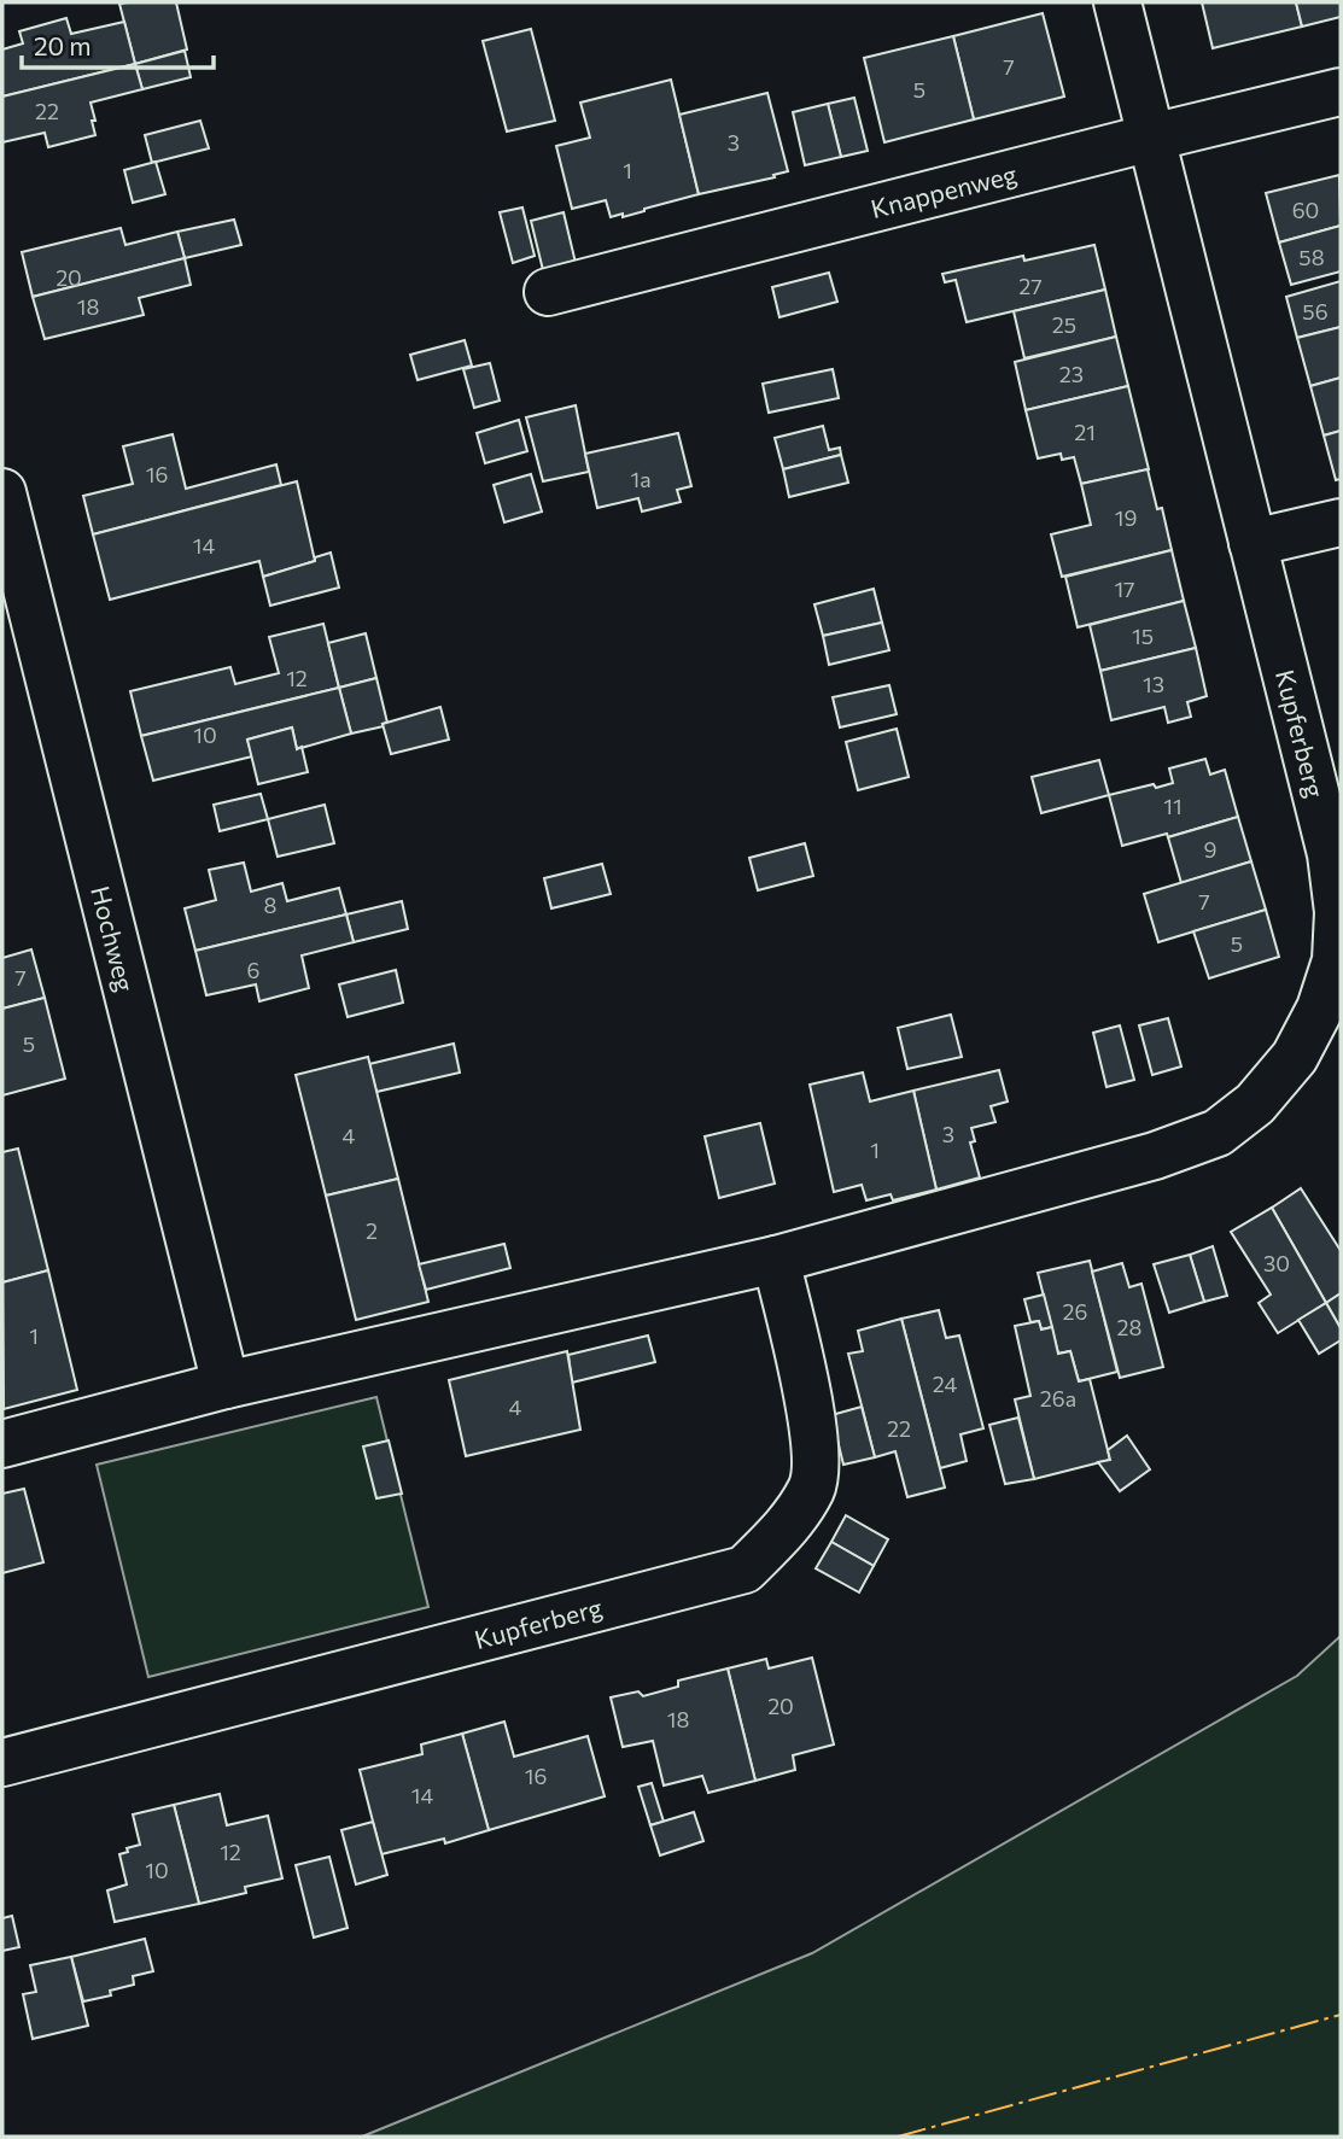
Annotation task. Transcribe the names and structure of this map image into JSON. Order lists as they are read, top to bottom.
{
  "streets": {
    "street": ["Knappenweg", "Kupferberg", "Hochweg"]
  },
  "crossings": [
    ["Knappenweg", "Kupferberg"],
    ["Kupferberg", "Hochweg"]
  ],
  "house_numbers": [
    "7",
    "5",
    "22",
    "3",
    "1",
    "60",
    "58",
    "20",
    "27",
    "18",
    "56",
    "25",
    "23",
    "21",
    "16",
    "1a",
    "19",
    "14",
    "17",
    "15",
    "12",
    "13",
    "10",
    "11",
    "9",
    "7",
    "8",
    "5",
    "6",
    "7",
    "5",
    "3",
    "4",
    "1",
    "2",
    "30",
    "26",
    "28",
    "1",
    "24",
    "26a",
    "4",
    "22",
    "20",
    "18",
    "16",
    "14",
    "12",
    "10"
  ],
  "scale_bar": "20 m"
}
